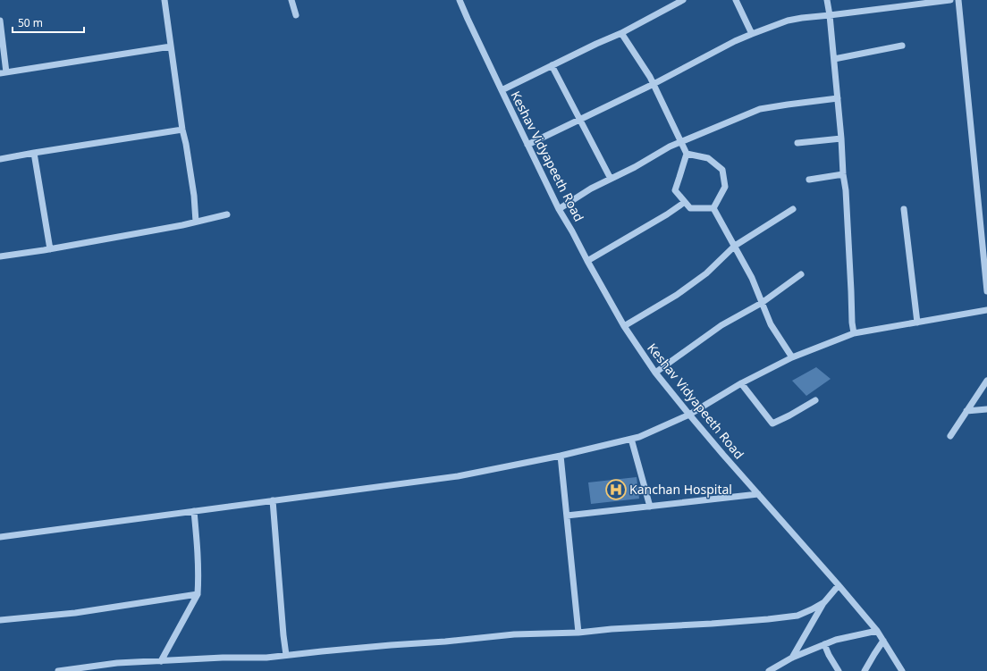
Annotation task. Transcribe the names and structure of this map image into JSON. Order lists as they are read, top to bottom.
{
  "streets": {
    "street": ["Keshav Vidyapeeth Road"]
  },
  "places": {
    "hospital": ["Kanchan Hospital"]
  },
  "scale_bar": "50 m"
}
